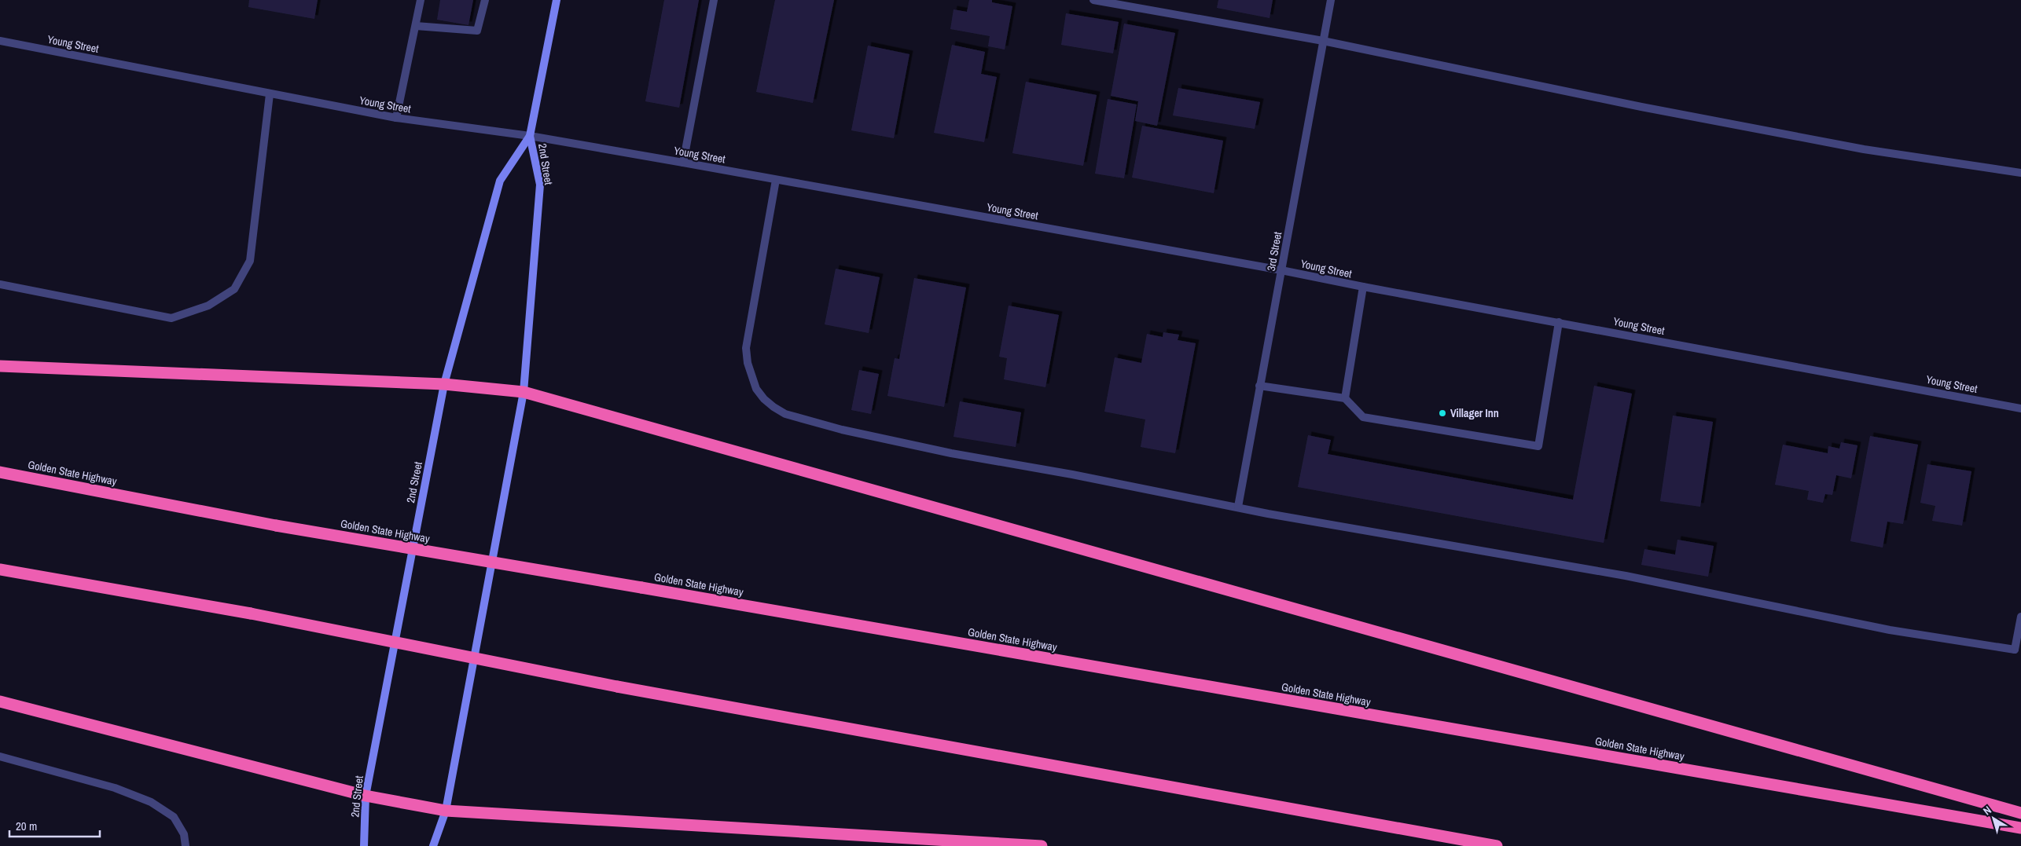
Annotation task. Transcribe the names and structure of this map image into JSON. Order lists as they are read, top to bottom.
{
  "streets": {
    "highway": ["Golden State Highway"],
    "main road": ["2nd Street"],
    "street": ["Young Street", "3rd Street"]
  },
  "crossings": [
    ["Young Street", "2nd Street"],
    ["Young Street", "3rd Street"]
  ],
  "places": ["Villager Inn"],
  "scale_bar": "20 m",
  "north": "top left"
}
